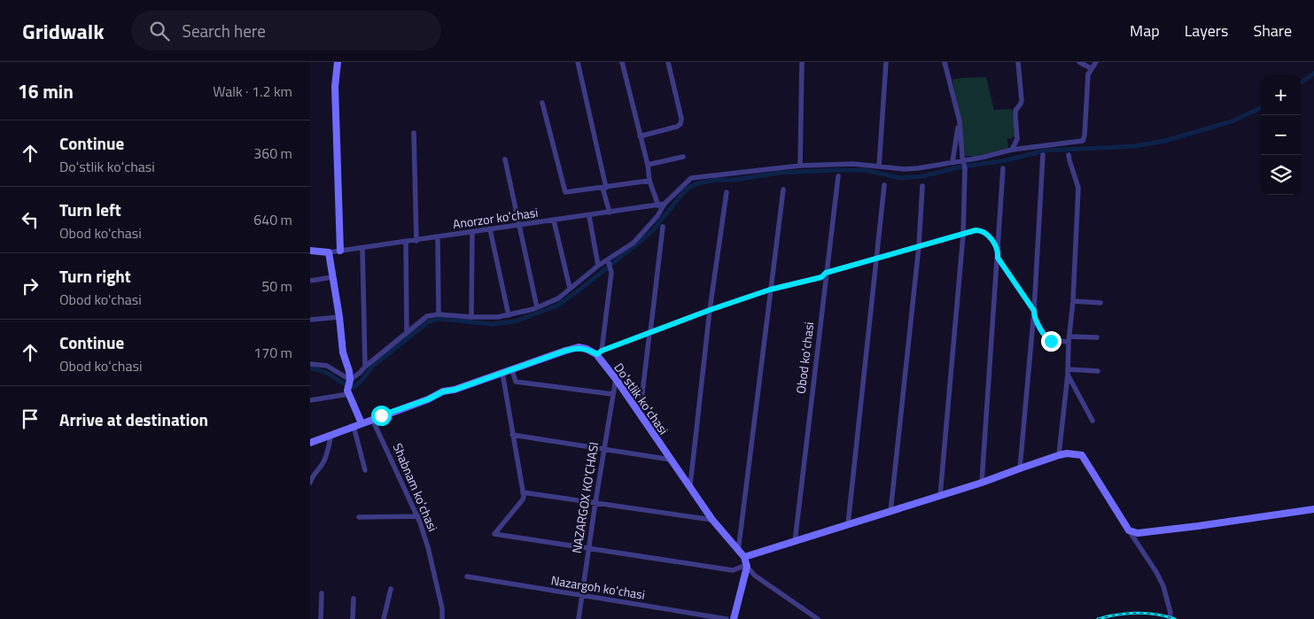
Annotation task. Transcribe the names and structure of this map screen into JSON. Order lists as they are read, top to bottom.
{
  "streets": {
    "street": [
      "Anorzor koʻchasi",
      "Obod koʻchasi",
      "Doʻstlik koʻchasi",
      "Shabnam koʻchasi",
      "NAZARGOX KO'CHASI",
      "Nazargoh koʻchasi"
    ]
  },
  "crossings": [
    ["Doʻstlik koʻchasi", "NAZARGOX KO'CHASI"],
    ["NAZARGOX KO'CHASI", "Nazargoh koʻchasi"]
  ],
  "page": {
    "header": "Gridwalk",
    "search": "Search here",
    "nav": ["Map", "Layers", "Share"],
    "heading": ["16 min", "Walk · 1.2 km"],
    "map_buttons": ["+", "−"],
    "list": [
      ["Continue", "Doʻstlik koʻchasi", "360 m"],
      ["Turn left", "Obod ko'chasi", "640 m"],
      ["Turn right", "Obod ko'chasi", "50 m"],
      ["Continue", "Obod koʻchasi", "170 m"],
      "Arrive at destination"
    ]
  }
}
